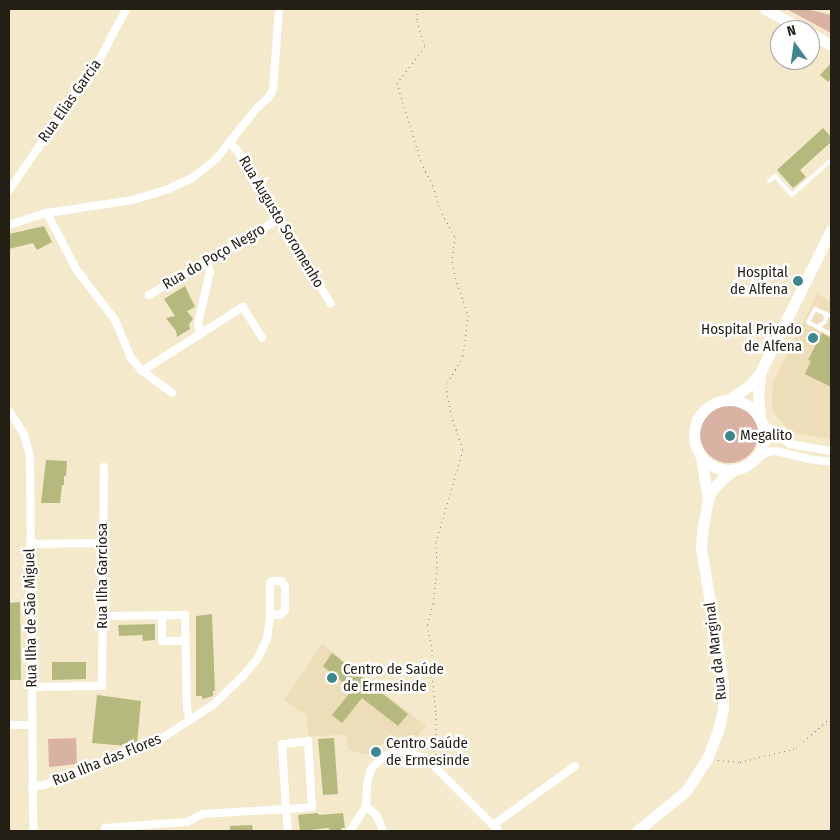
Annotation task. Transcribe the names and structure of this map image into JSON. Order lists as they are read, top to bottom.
{
  "streets": {
    "street": [
      "Rua Elias Garcia",
      "Rua Augusto Soromenho",
      "Rua do Poço Negro",
      "Rua Ilha Garciosa",
      "Rua Ilha de São Miguel",
      "Rua da Marginal",
      "Rua Ilha das Flores"
    ]
  },
  "crossings": [
    ["Rua Augusto Soromenho", "Rua do Poço Negro"],
    ["Rua Ilha Garciosa", "Rua Ilha de São Miguel"],
    ["Rua Ilha de São Miguel", "Rua Ilha das Flores"]
  ],
  "places": [
    "Hospital de Alfena",
    "Hospital Privado de Alfena",
    "Megalito",
    "Centro de Saúde de Ermesinde",
    "Centro Saúde de Ermesinde"
  ],
  "north": "top"
}
